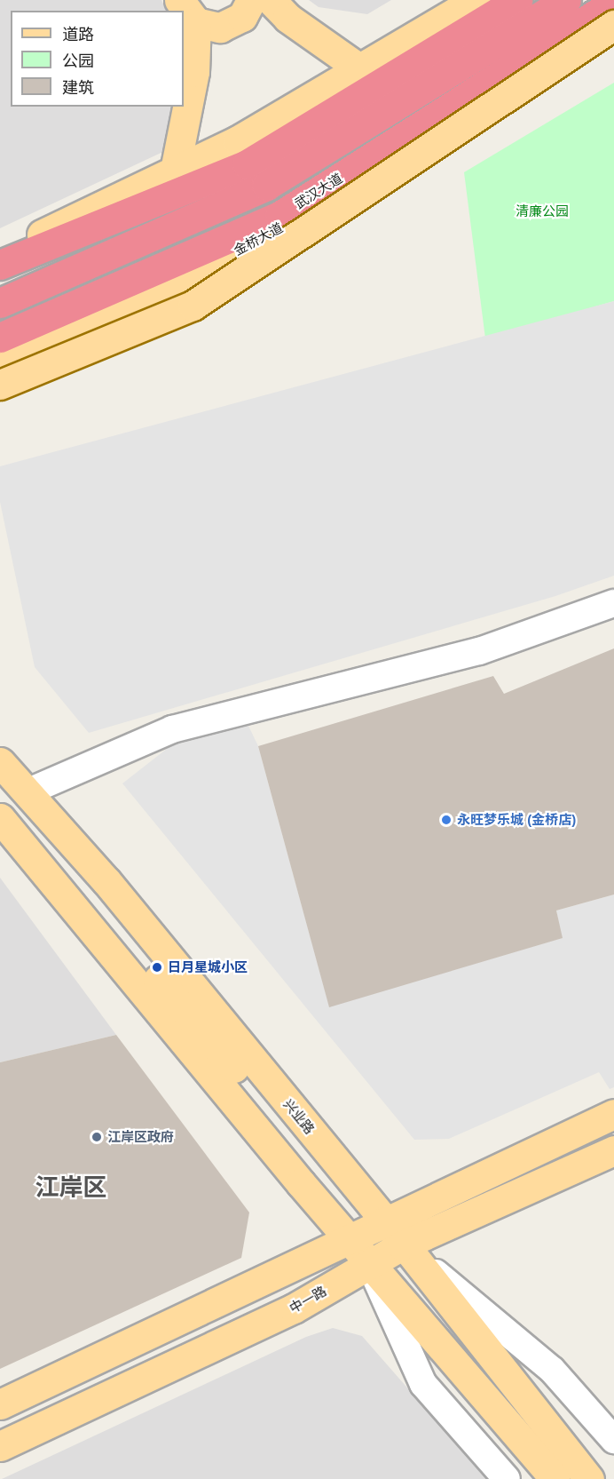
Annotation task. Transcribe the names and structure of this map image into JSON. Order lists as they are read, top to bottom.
{
  "streets": {
    "highway": ["武汉大道"],
    "main road": ["金桥大道", "兴业路", "中一路"]
  },
  "crossings": [
    ["兴业路", "中一路"]
  ],
  "districts": ["江岸区"],
  "parks": ["清廉公园"],
  "places": ["永旺梦乐城 (金桥店)", "日月星城小区", "江岸区政府"],
  "legend": ["道路", "公园", "建筑"]
}
